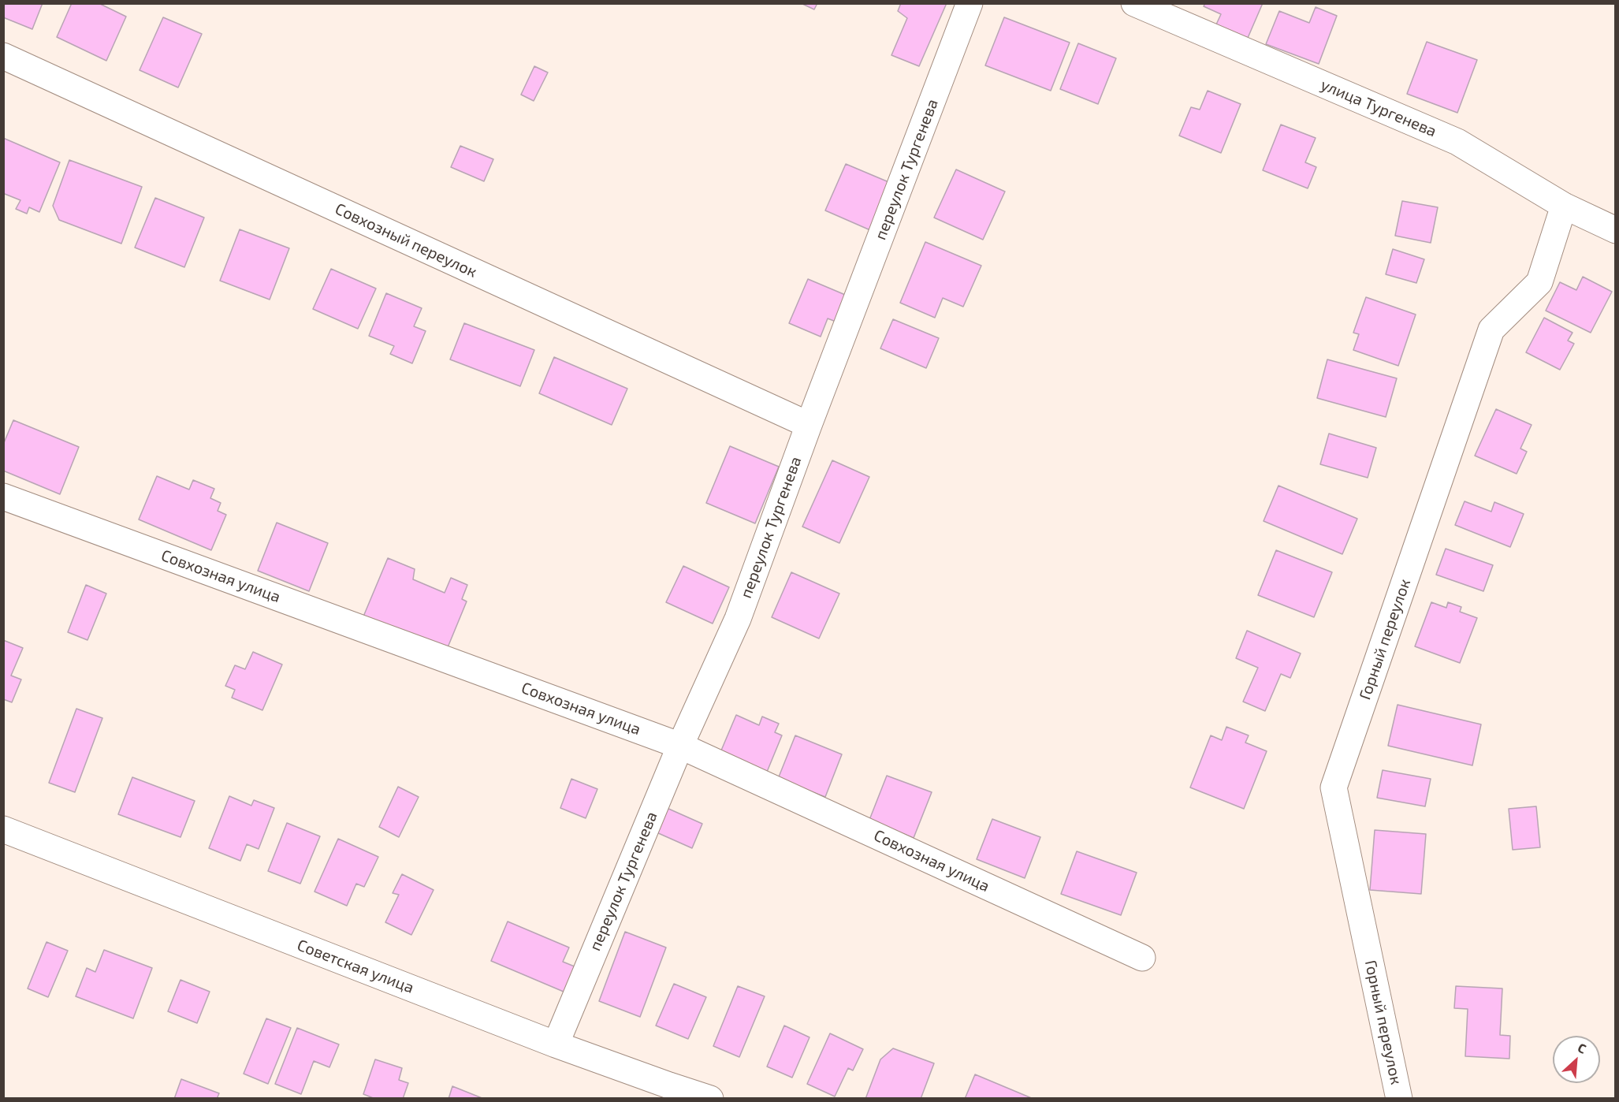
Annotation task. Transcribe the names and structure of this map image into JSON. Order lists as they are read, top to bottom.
{
  "streets": {
    "street": [
      "улица Тургенева",
      "переулок Тургенева",
      "Совхозный переулок",
      "Совхозная улица",
      "Горный переулок",
      "Советская улица"
    ]
  },
  "crossings": [
    ["улица Тургенева", "Горный переулок"],
    ["переулок Тургенева", "Совхозный переулок"],
    ["переулок Тургенева", "Совхозная улица"],
    ["переулок Тургенева", "Советская улица"]
  ],
  "north": "top right"
}
